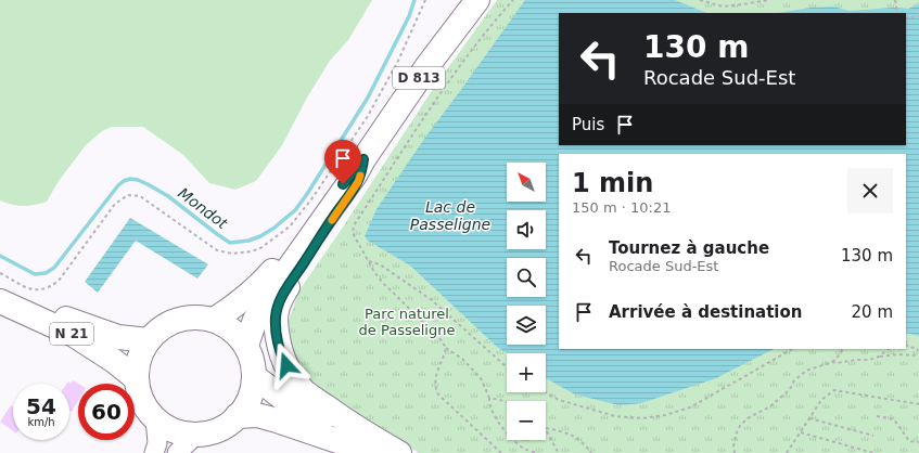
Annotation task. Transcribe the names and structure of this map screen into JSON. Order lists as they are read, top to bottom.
{
  "streets": {
    "main road": ["D 813", "N 21"]
  },
  "crossings": [
    ["D 813", "N 21"]
  ],
  "water": ["Lac de Passeligne", "Mondot"],
  "parks": ["Parc naturel de Passeligne"],
  "north": "top left",
  "page": {
    "turn": ["130 m", "Rocade Sud-Est"],
    "then": "Puis",
    "heading": ["1 min", "150 m · 10:21"],
    "map_buttons": ["+", "−"],
    "list": [
      {
        "name": "Tournez à gauche",
        "note": "Rocade Sud-Est",
        "value": "130 m"
      },
      {
        "name": "Arrivée à destination",
        "value": "20 m"
      }
    ],
    "speed": "54 km/h",
    "limit": "60"
  }
}
